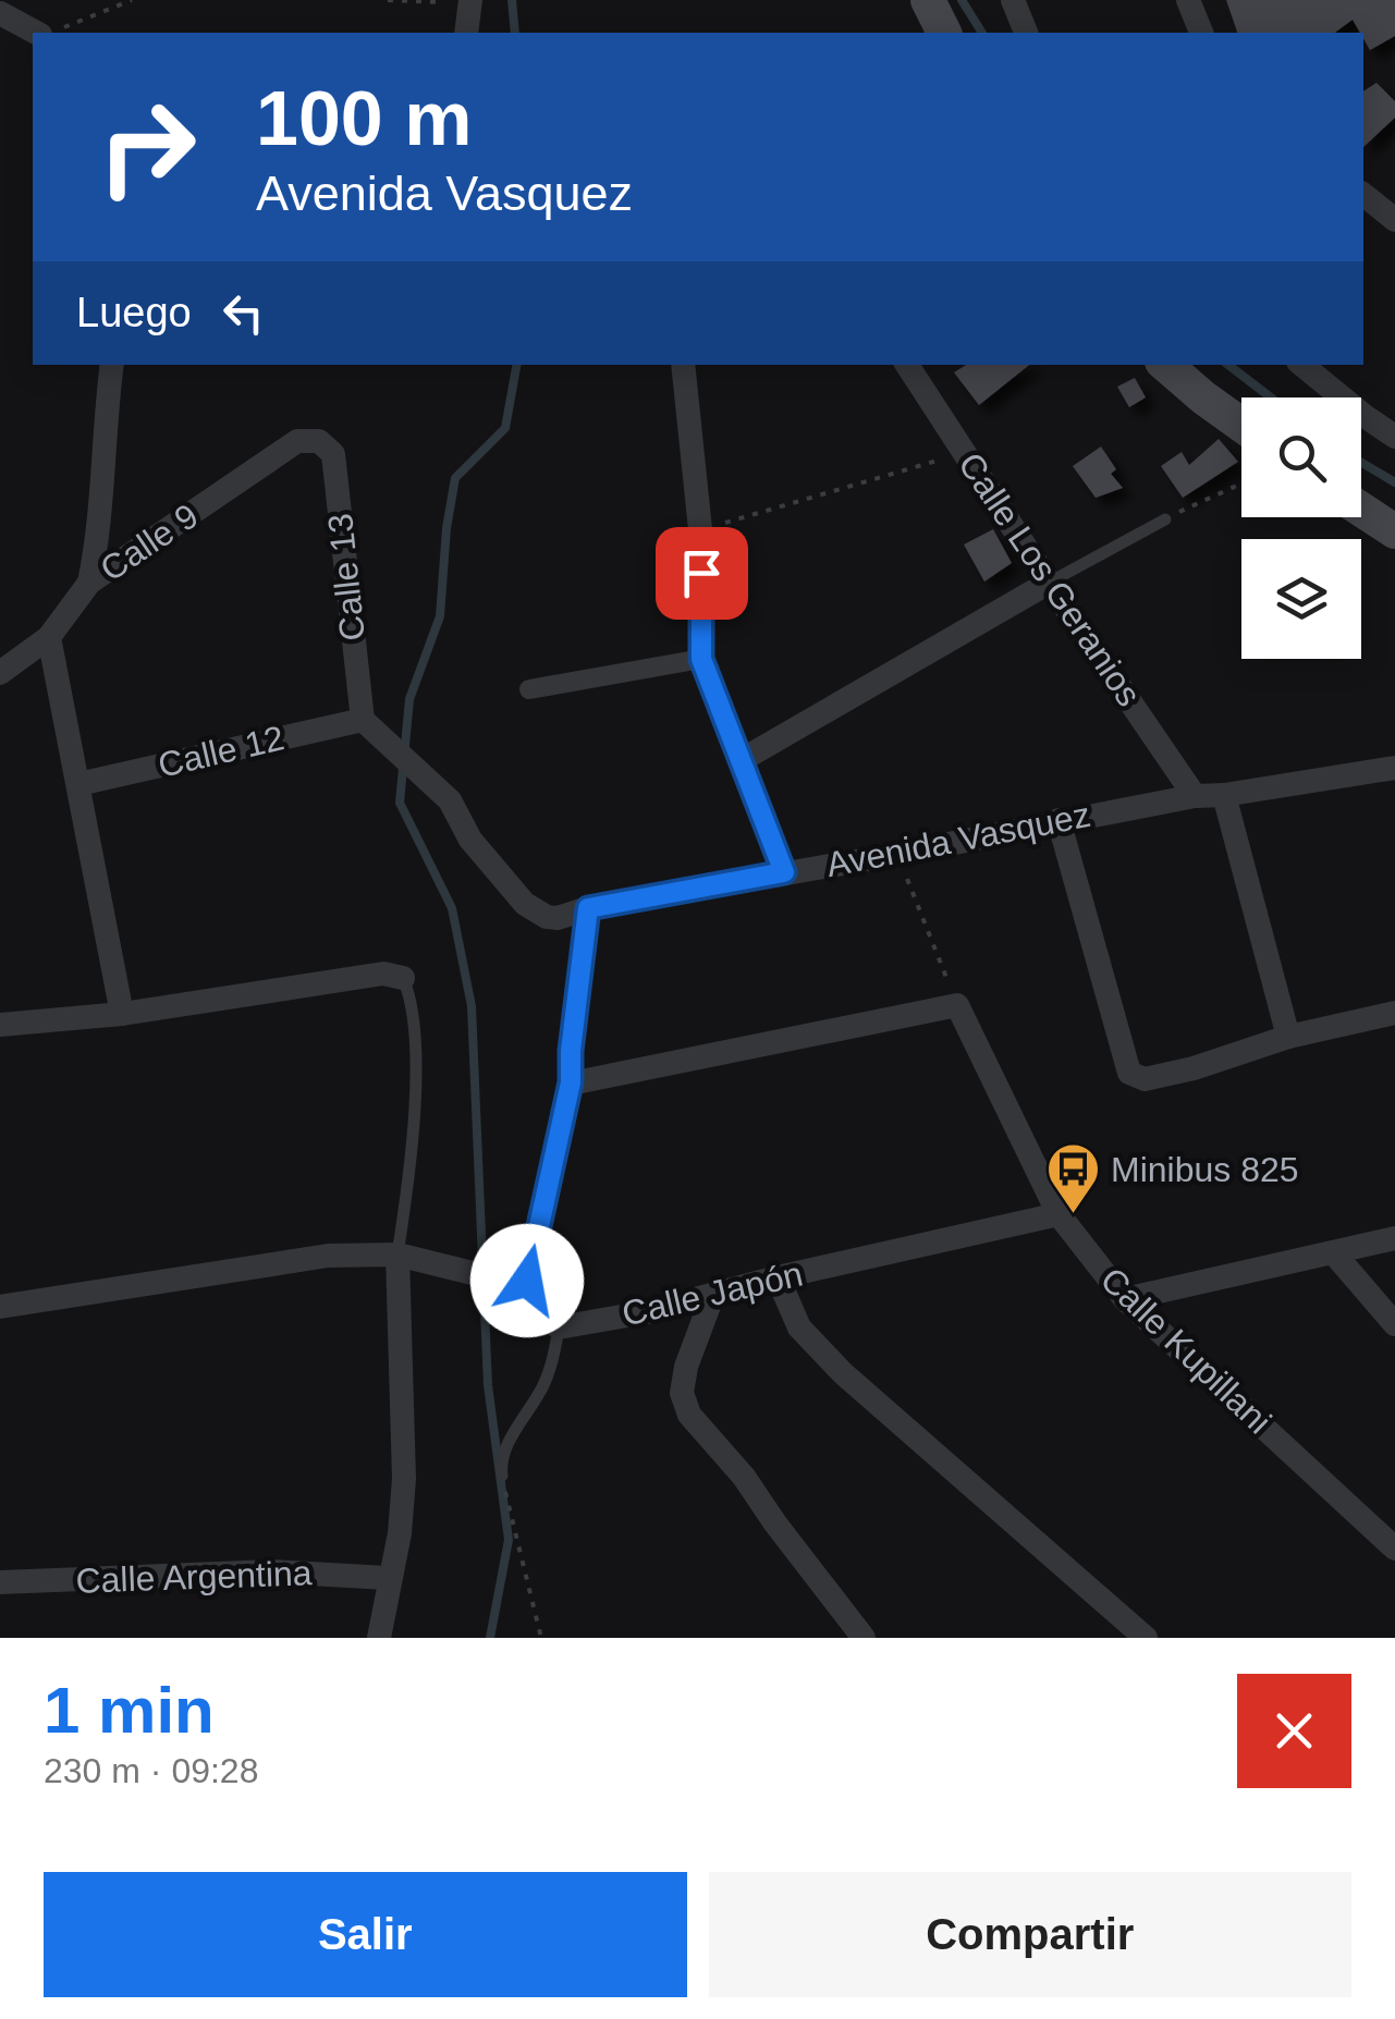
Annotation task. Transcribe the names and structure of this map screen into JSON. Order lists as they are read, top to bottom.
{
  "streets": {
    "street": [
      "Calle 9",
      "Calle 13",
      "Calle Los Geranios",
      "Calle 12",
      "Avenida Vasquez",
      "Calle Japón",
      "Calle Kupillani",
      "Calle Argentina"
    ]
  },
  "crossings": [
    ["Calle 9", "Calle 13"],
    ["Calle 13", "Calle 12"],
    ["Calle 13", "Avenida Vasquez"],
    ["Calle Los Geranios", "Avenida Vasquez"],
    ["Calle 12", "Avenida Vasquez"],
    ["Calle Japón", "Calle Kupillani"]
  ],
  "places": {
    "bus stop": ["Minibus 825"]
  },
  "page": {
    "turn": ["100 m", "Avenida Vasquez"],
    "then": "Luego",
    "heading": ["1 min", "230 m · 09:28"],
    "buttons": ["Salir", "Compartir"]
  }
}
